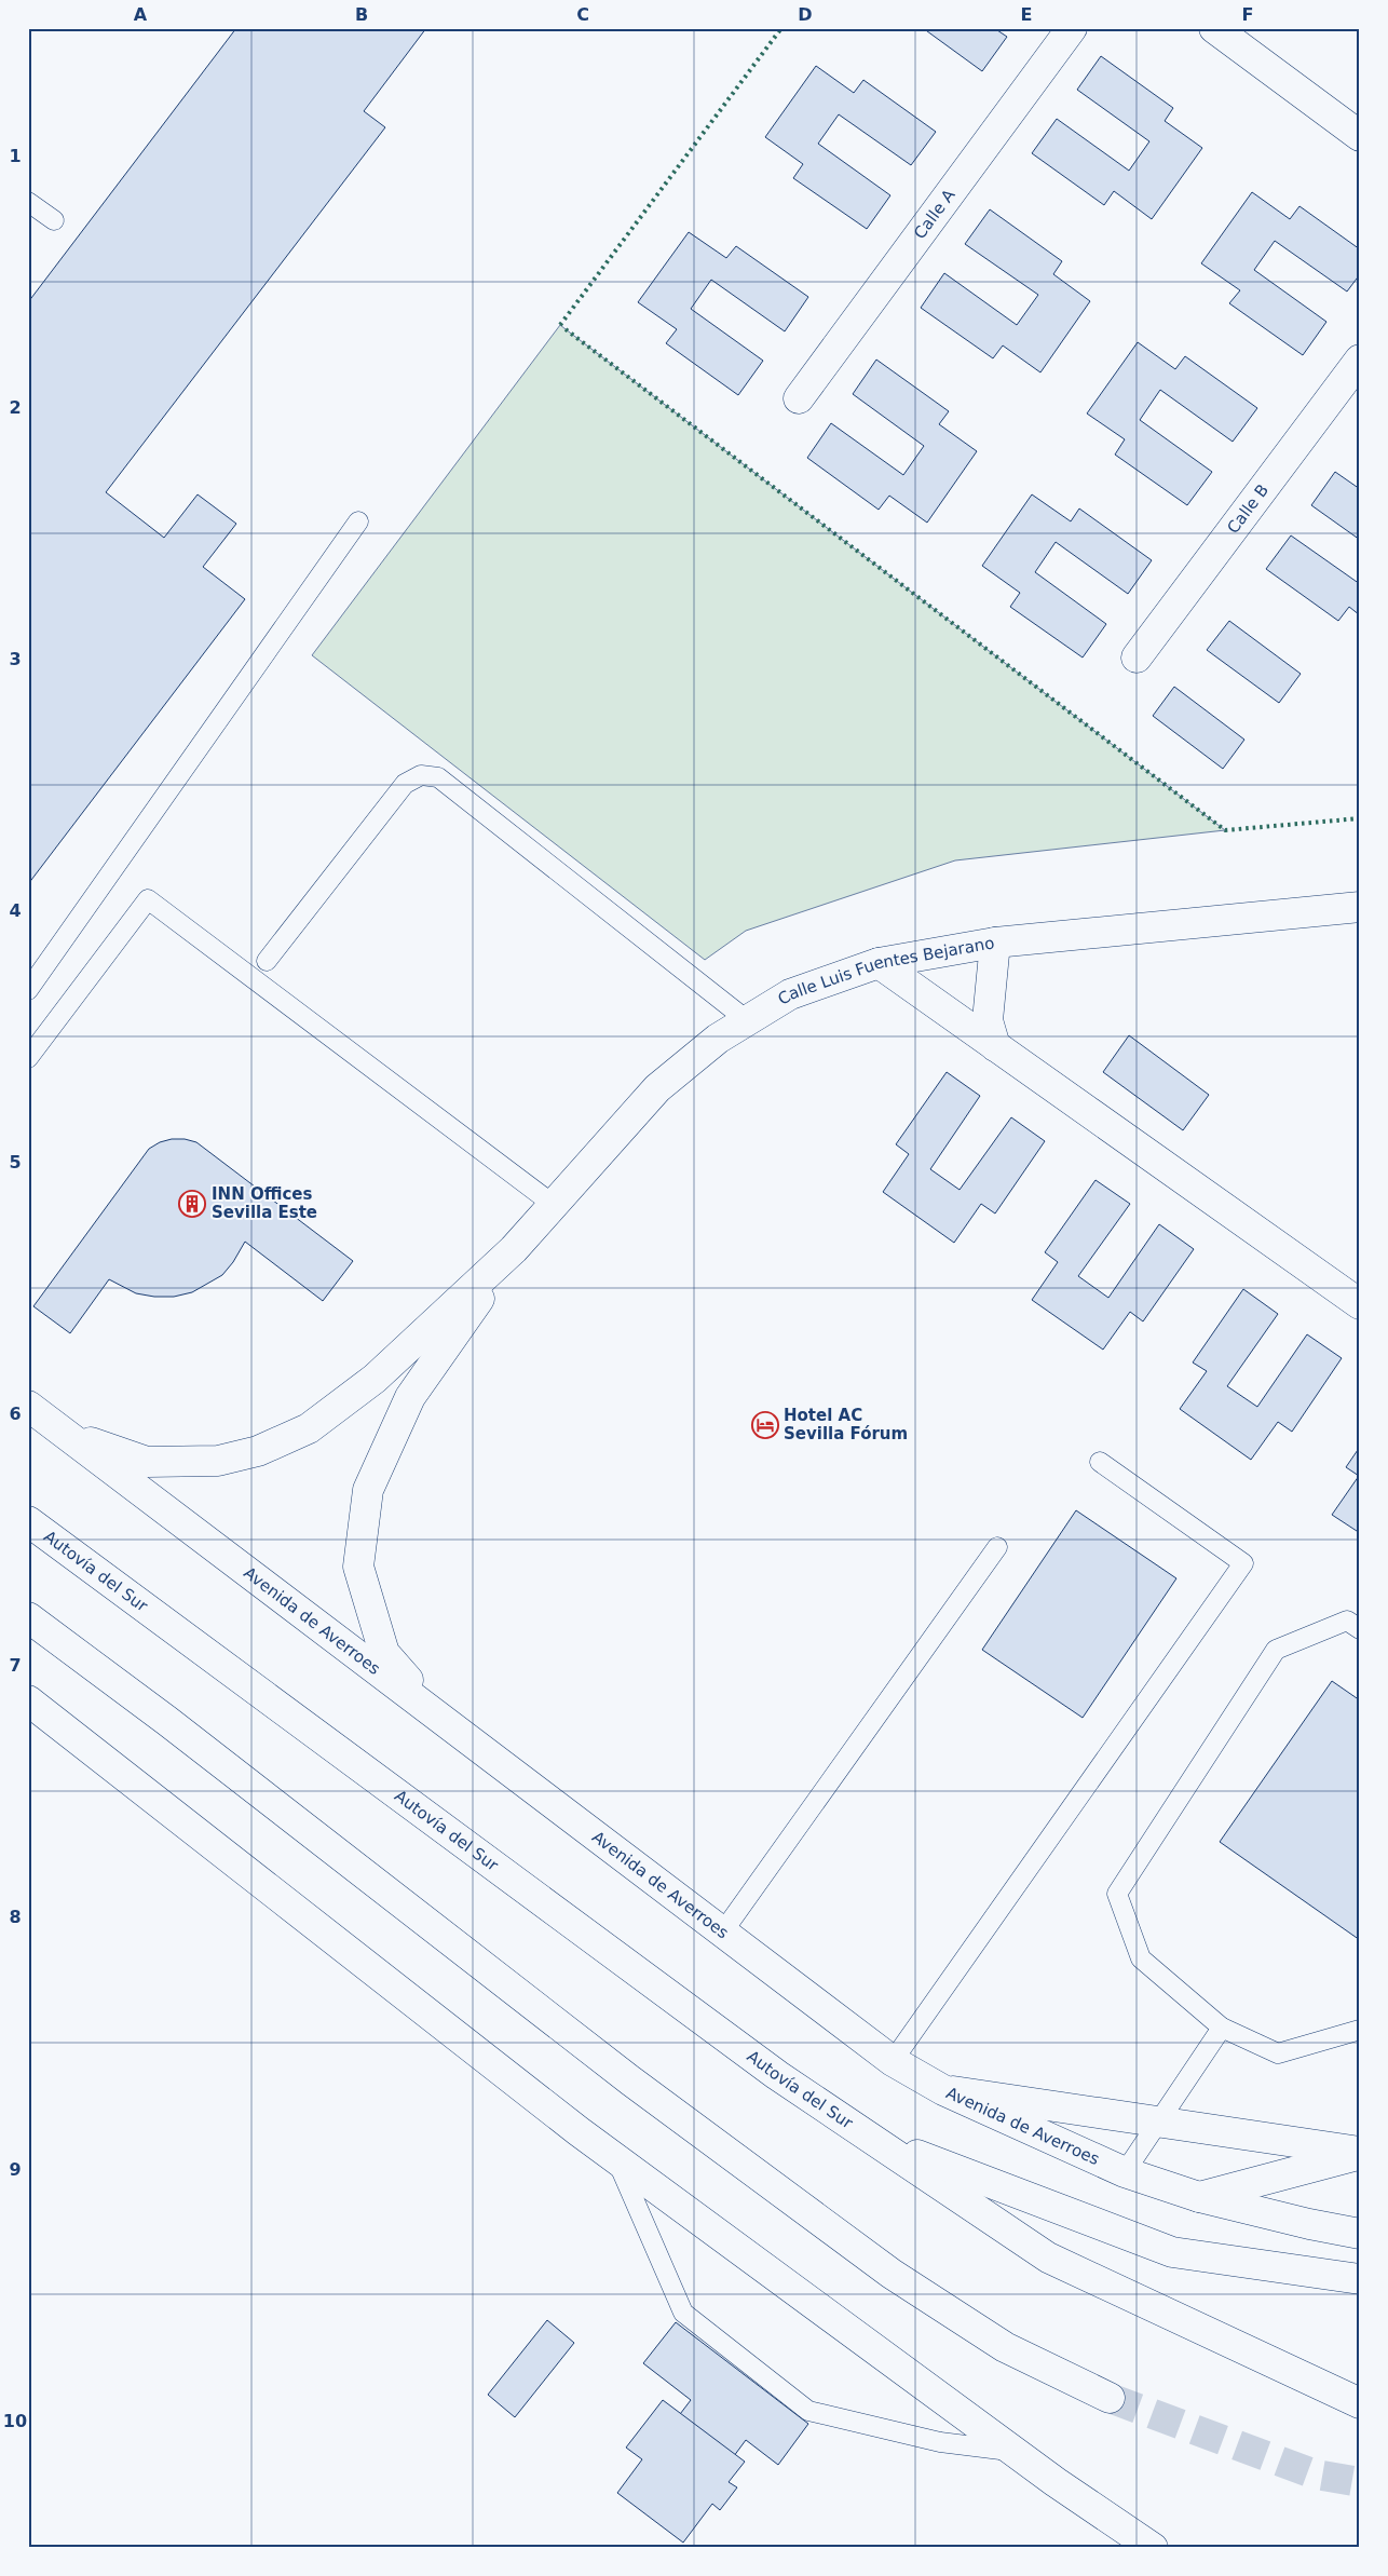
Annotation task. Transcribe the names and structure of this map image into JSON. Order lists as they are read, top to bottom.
{
  "streets": {
    "main road": [
      "Calle A",
      "Calle B",
      "Calle Luis Fuentes Bejarano",
      "Autovía del Sur",
      "Avenida de Averroes"
    ]
  },
  "places": {
    "building": ["INN Offices Sevilla Este"],
    "hotel": ["Hotel AC Sevilla Fórum"]
  },
  "grid": {
    "columns": [
      "A",
      "B",
      "C",
      "D",
      "E",
      "F"
    ],
    "rows": [
      "1",
      "2",
      "3",
      "4",
      "5",
      "6",
      "7",
      "8",
      "9",
      "10"
    ]
  }
}
